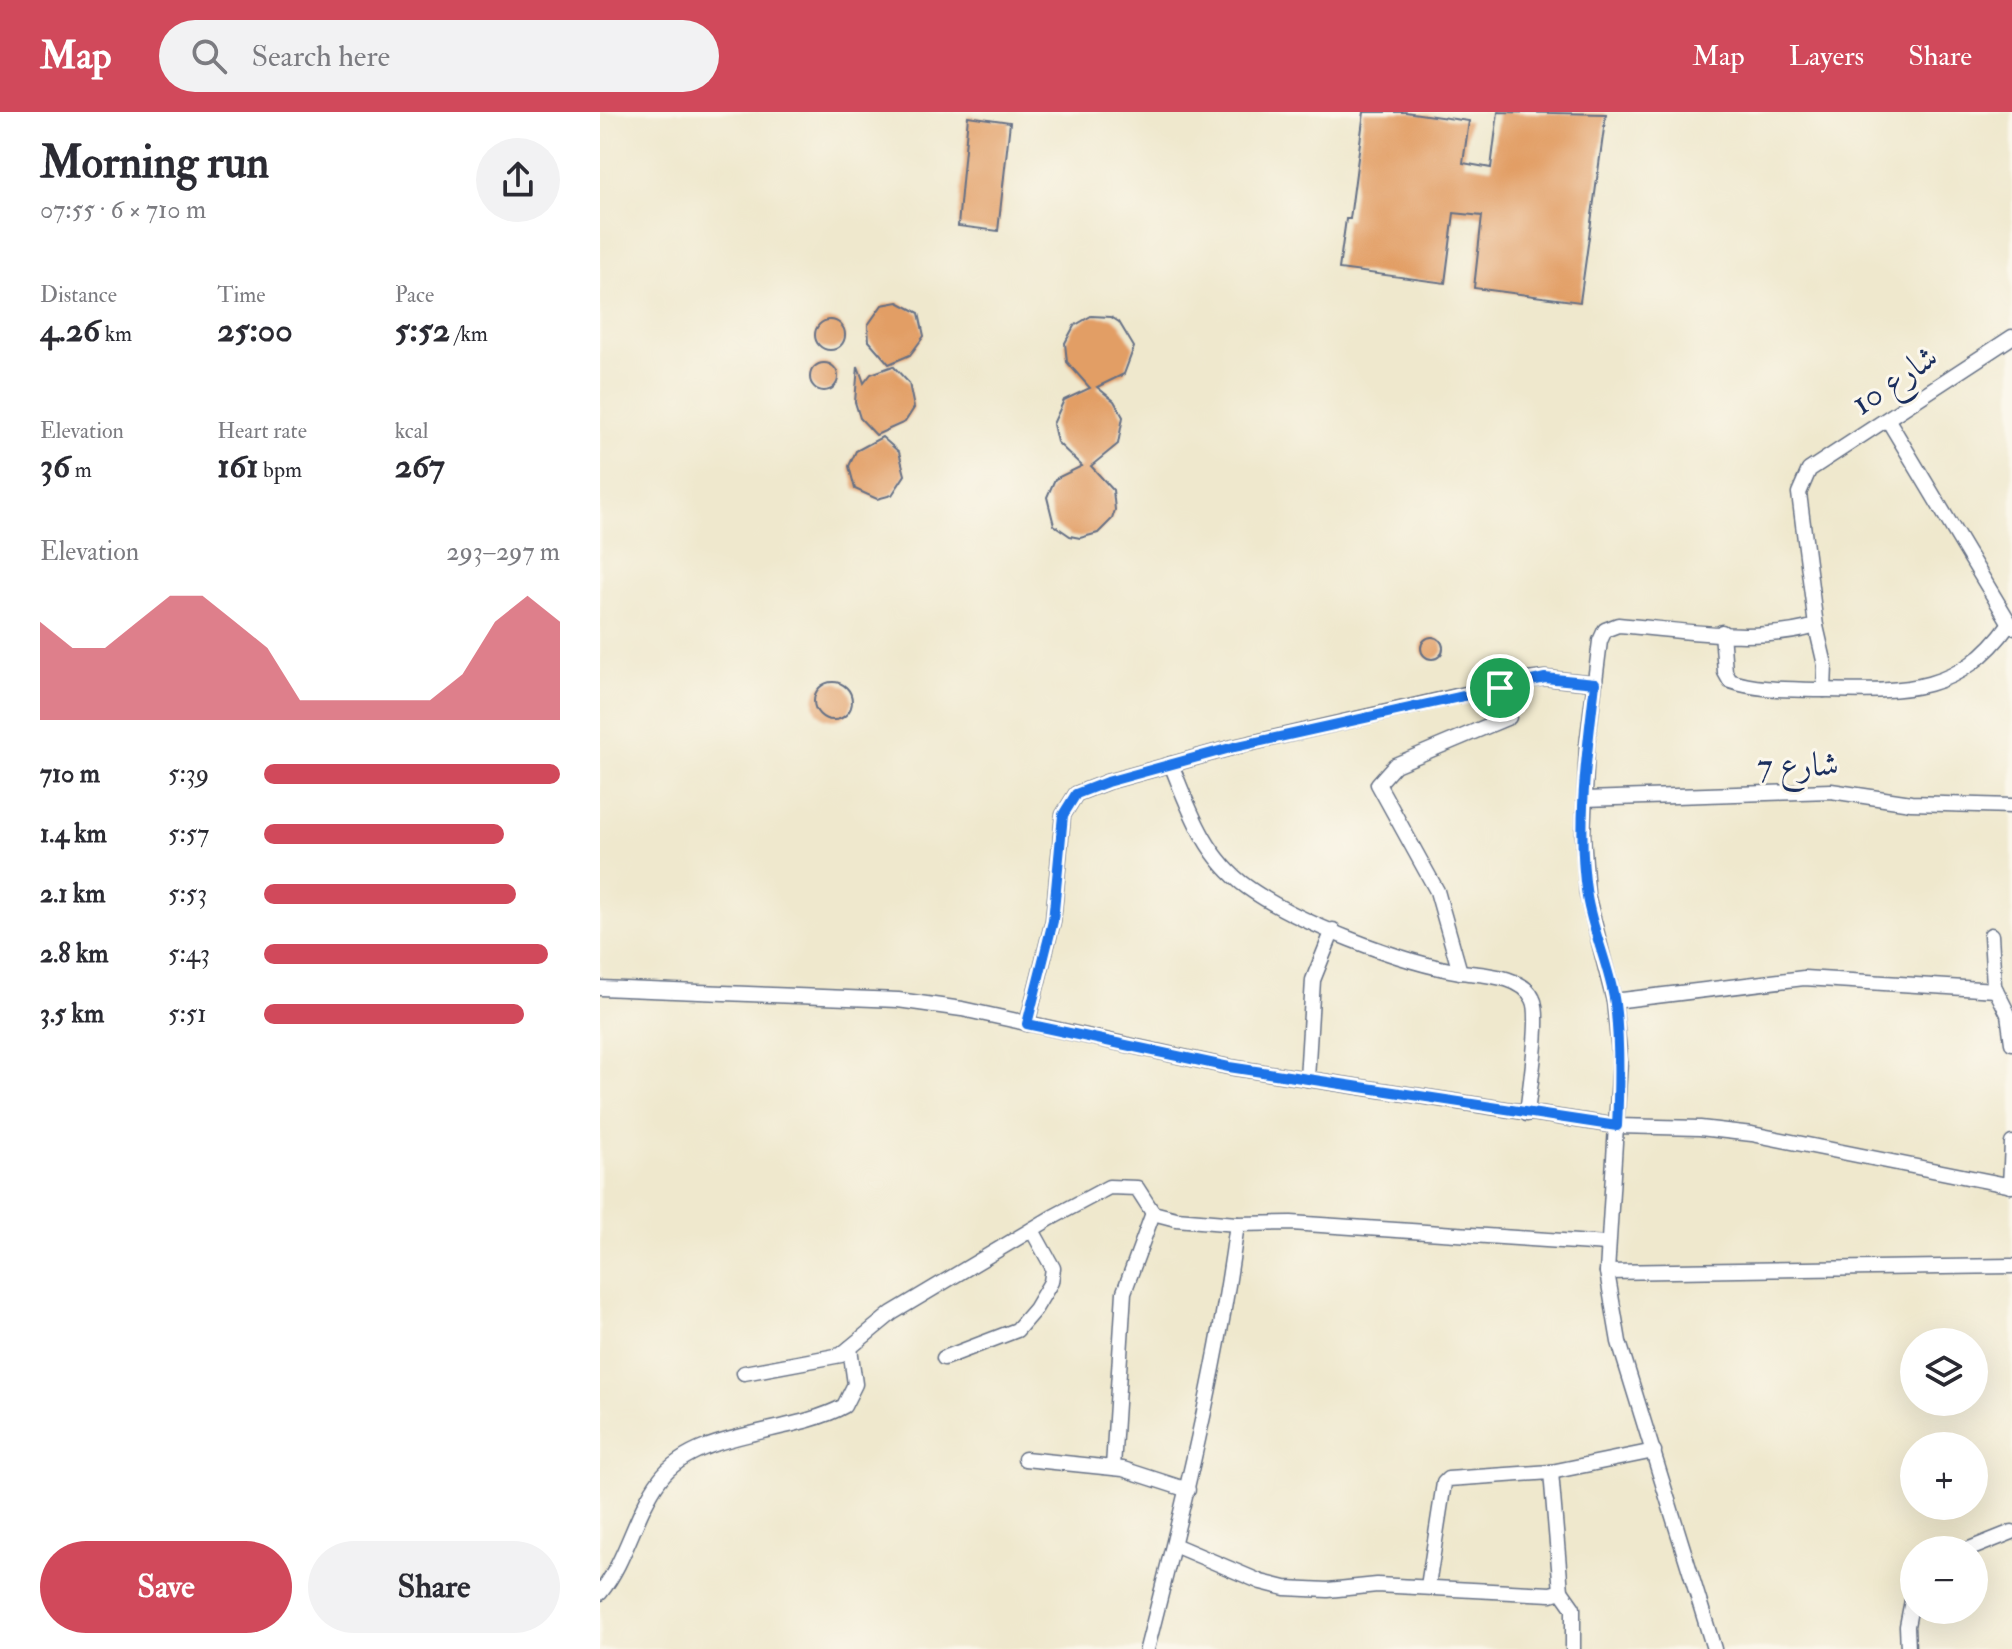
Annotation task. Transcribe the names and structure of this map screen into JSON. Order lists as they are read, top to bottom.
{
  "streets": {
    "street": ["شارع 10", "شارع 7"]
  },
  "page": {
    "header": "Map",
    "search": "Search here",
    "nav": ["Map", "Layers", "Share"],
    "heading": ["Morning run", "07:55 · 6 × 710 m"],
    "stats": [
      ["Distance", "4.26 km"],
      ["Time", "25:00"],
      ["Pace", "5:52 /km"],
      ["Elevation", "36 m"],
      ["Heart rate", "161 bpm"],
      ["kcal", "267"]
    ],
    "chart": ["Elevation", "293–297 m"],
    "list": [
      {
        "name": "710 m",
        "note": "5:39"
      },
      {
        "name": "1.4 km",
        "note": "5:57"
      },
      {
        "name": "2.1 km",
        "note": "5:53"
      },
      {
        "name": "2.8 km",
        "note": "5:43"
      },
      {
        "name": "3.5 km",
        "note": "5:51"
      }
    ],
    "map_buttons": ["+", "−"],
    "buttons": ["Save", "Share"]
  }
}
